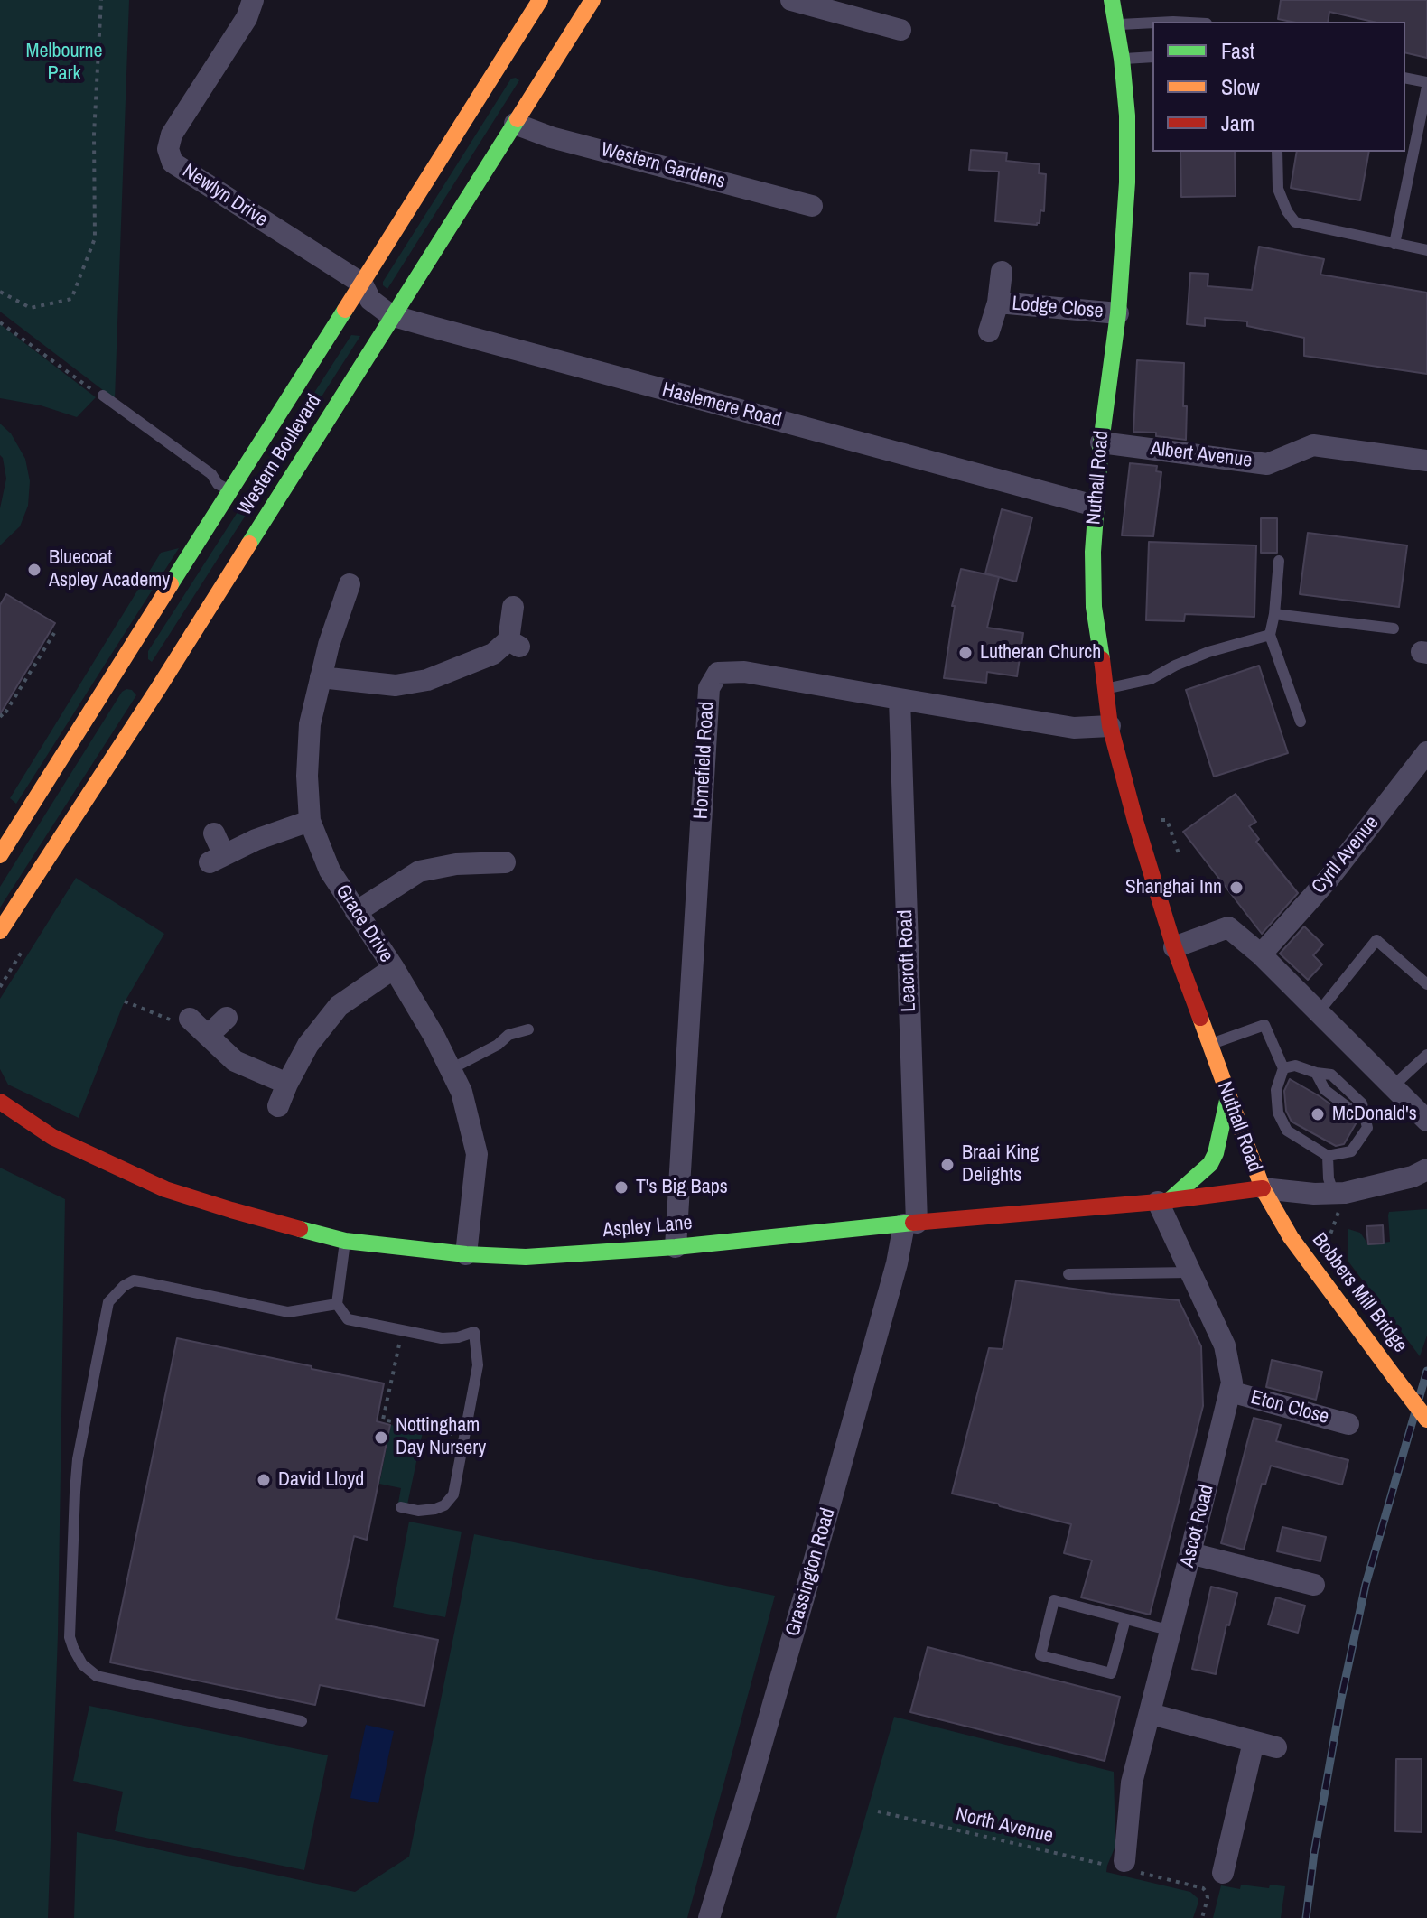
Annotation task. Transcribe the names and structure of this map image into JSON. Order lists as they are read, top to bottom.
{
  "streets": {
    "main road": [
      "Western Boulevard",
      "Nuthall Road",
      "Aspley Lane",
      "Bobbers Mill Bridge"
    ],
    "street": [
      "Western Gardens",
      "Newlyn Drive",
      "Lodge Close",
      "Haslemere Road",
      "Albert Avenue",
      "Homefield Road",
      "Cyril Avenue",
      "Grace Drive",
      "Leacroft Road",
      "Eton Close",
      "Ascot Road",
      "Grassington Road"
    ],
    "path": ["North Avenue"]
  },
  "crossings": [
    ["Western Gardens", "Western Boulevard"],
    ["Newlyn Drive", "Haslemere Road"],
    ["Newlyn Drive", "Western Boulevard"],
    ["Lodge Close", "Nuthall Road"],
    ["Haslemere Road", "Western Boulevard"],
    ["Haslemere Road", "Nuthall Road"],
    ["Albert Avenue", "Nuthall Road"],
    ["Nuthall Road", "Homefield Road"],
    ["Nuthall Road", "Aspley Lane"],
    ["Nuthall Road", "Bobbers Mill Bridge"],
    ["Homefield Road", "Leacroft Road"],
    ["Homefield Road", "Aspley Lane"],
    ["Grace Drive", "Aspley Lane"],
    ["Leacroft Road", "Aspley Lane"],
    ["Leacroft Road", "Grassington Road"],
    ["Aspley Lane", "Bobbers Mill Bridge"],
    ["Aspley Lane", "Ascot Road"],
    ["Aspley Lane", "Grassington Road"],
    ["Eton Close", "Ascot Road"],
    ["Ascot Road", "North Avenue"]
  ],
  "parks": ["Melbourne Park"],
  "places": [
    "Bluecoat Aspley Academy",
    "Lutheran Church",
    "Shanghai Inn",
    "McDonald's",
    "Braai King Delights",
    "T's Big Baps",
    "Nottingham Day Nursery",
    "David Lloyd"
  ],
  "legend": ["Fast", "Slow", "Jam"]
}
